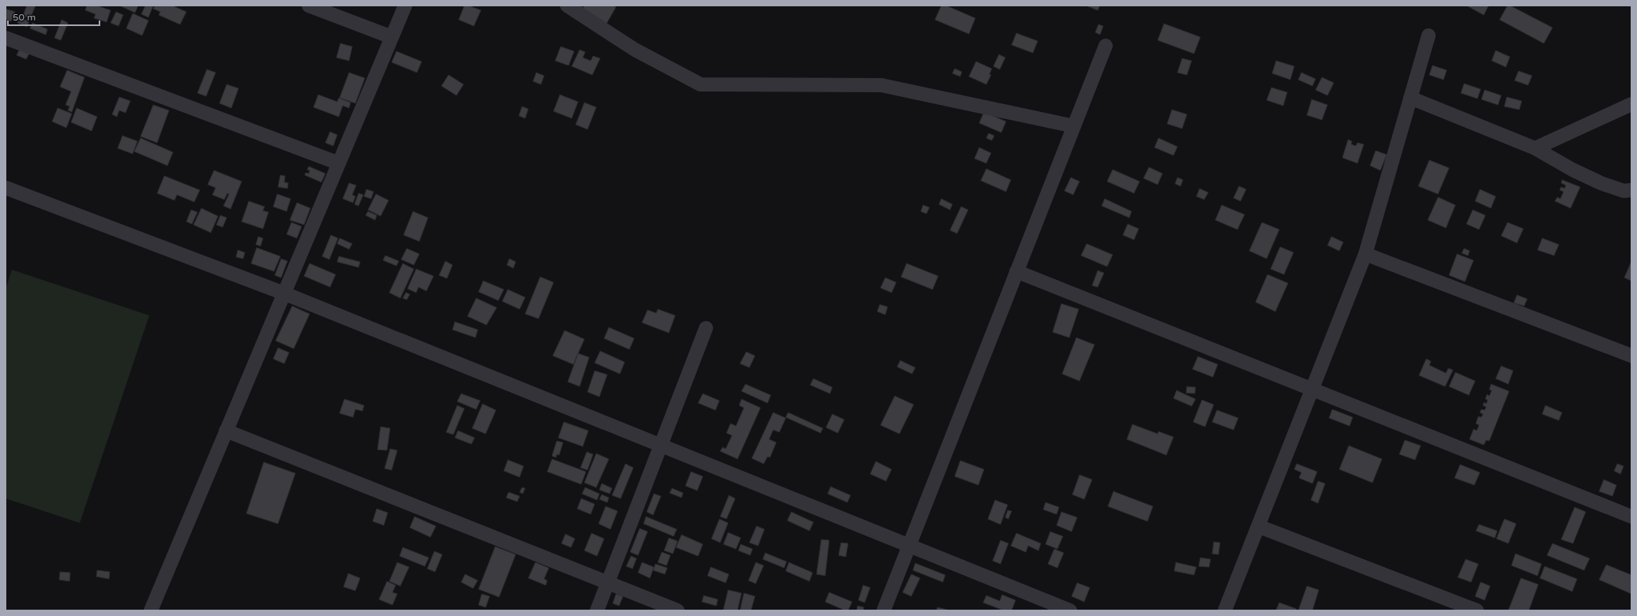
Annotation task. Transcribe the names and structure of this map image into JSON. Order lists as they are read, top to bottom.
{
  "scale_bar": "50 m"
}
